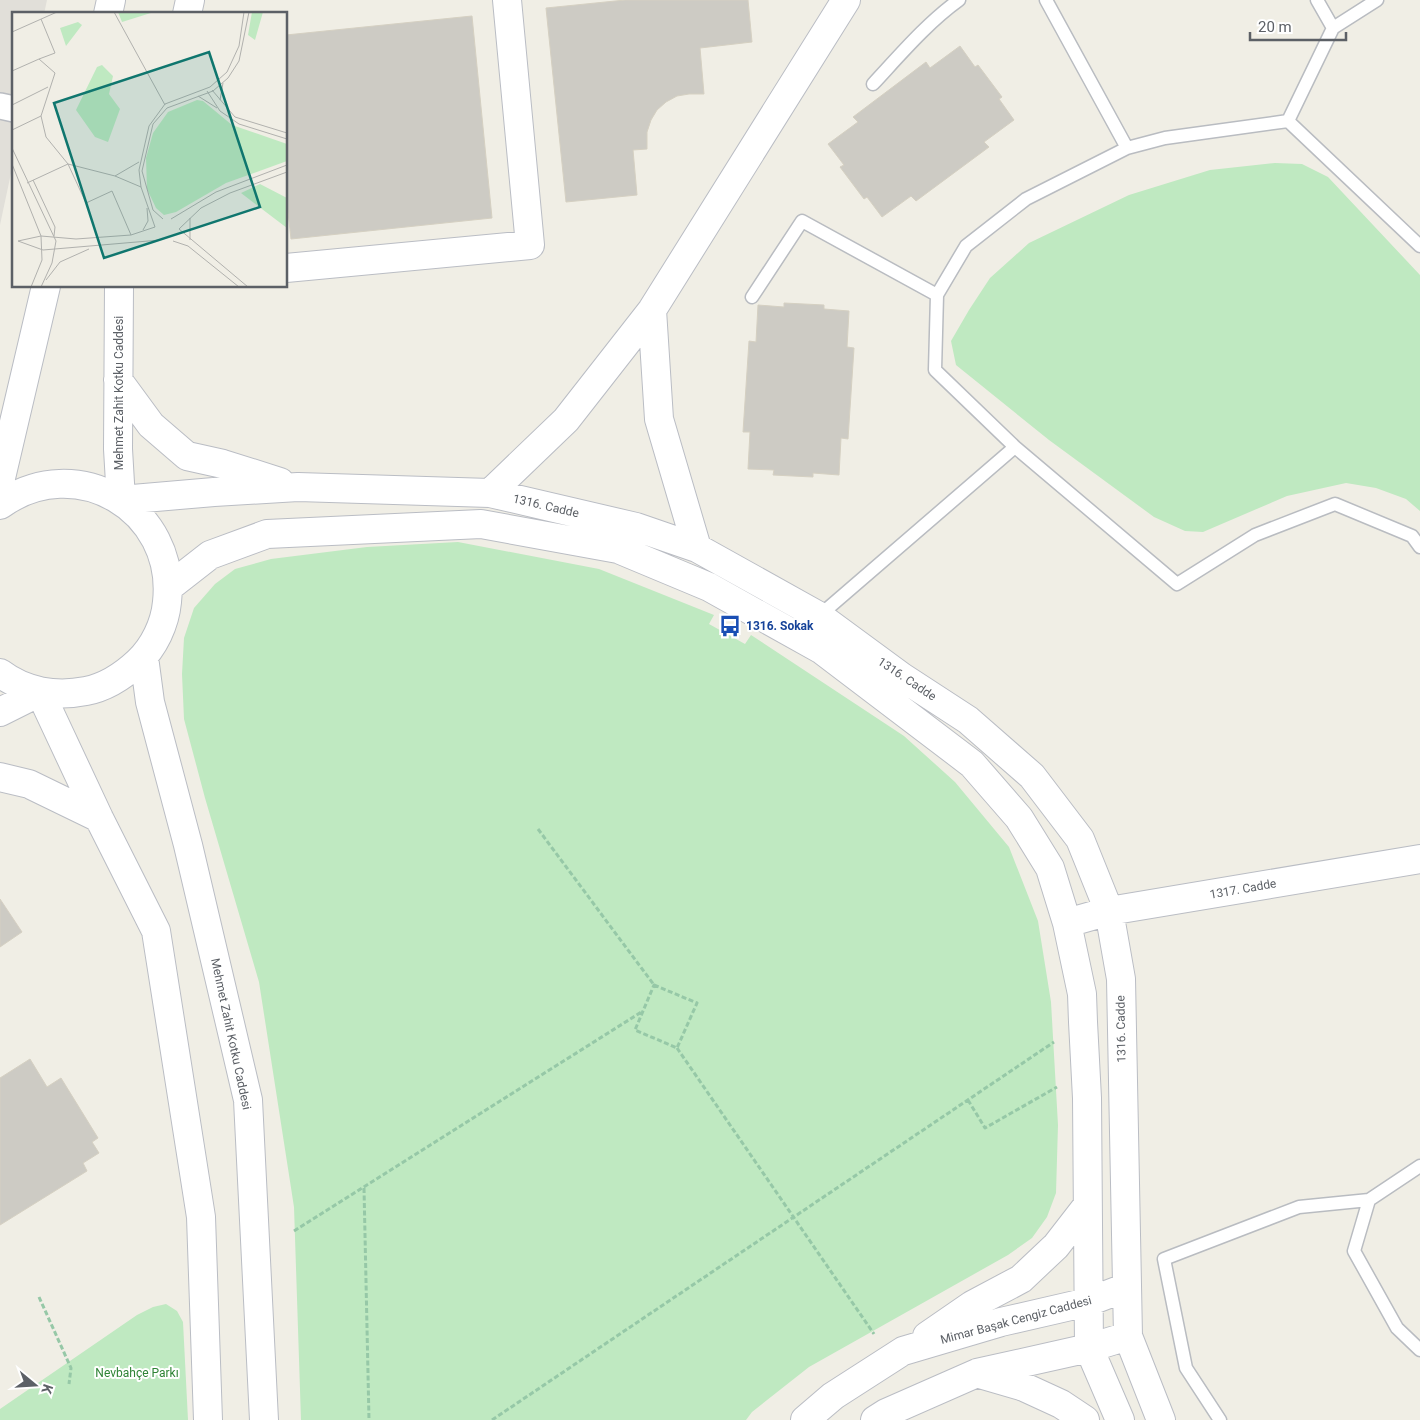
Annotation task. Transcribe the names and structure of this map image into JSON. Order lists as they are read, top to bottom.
{
  "streets": {
    "street": [
      "Mehmet Zahit Kotku Caddesi",
      "1316. Cadde",
      "1317. Cadde",
      "Mimar Başak Cengiz Caddesi"
    ]
  },
  "crossings": [
    ["Mehmet Zahit Kotku Caddesi", "1316. Cadde"],
    ["1316. Cadde", "1317. Cadde"],
    ["1316. Cadde", "Mimar Başak Cengiz Caddesi"]
  ],
  "parks": ["Nevbahçe Parkı"],
  "places": {
    "bus stop": ["1316. Sokak"]
  },
  "scale_bar": "20 m",
  "north": "right"
}
